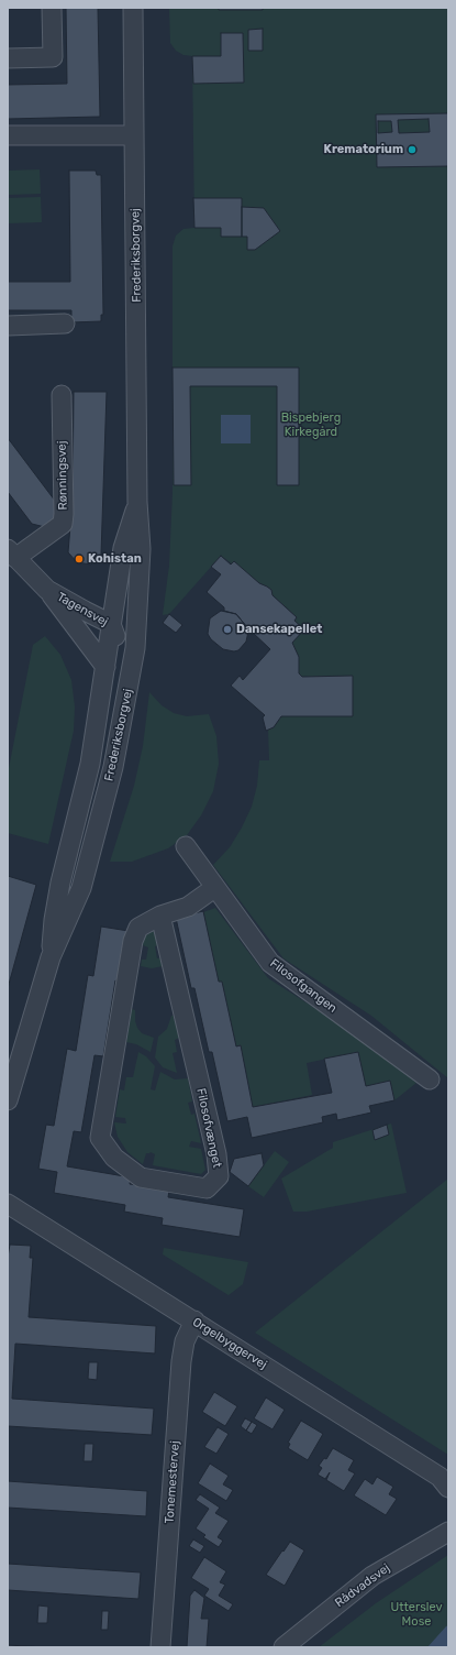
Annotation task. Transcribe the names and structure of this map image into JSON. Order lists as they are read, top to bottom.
{
  "streets": {
    "street": [
      "Frederiksborgvej",
      "Rønningsvej",
      "Tagensvej",
      "Filosofgangen",
      "Filosofvænget",
      "Orgelbyggervej",
      "Tonemestervej",
      "Rådvadsvej"
    ]
  },
  "crossings": [
    ["Frederiksborgvej", "Tagensvej"],
    ["Rønningsvej", "Tagensvej"],
    ["Filosofgangen", "Filosofvænget"],
    ["Orgelbyggervej", "Tonemestervej"]
  ],
  "parks": ["Bispebjerg Kirkegård", "Utterslev Mose"],
  "places": ["Krematorium", "Kohistan", "Dansekapellet"]
}
